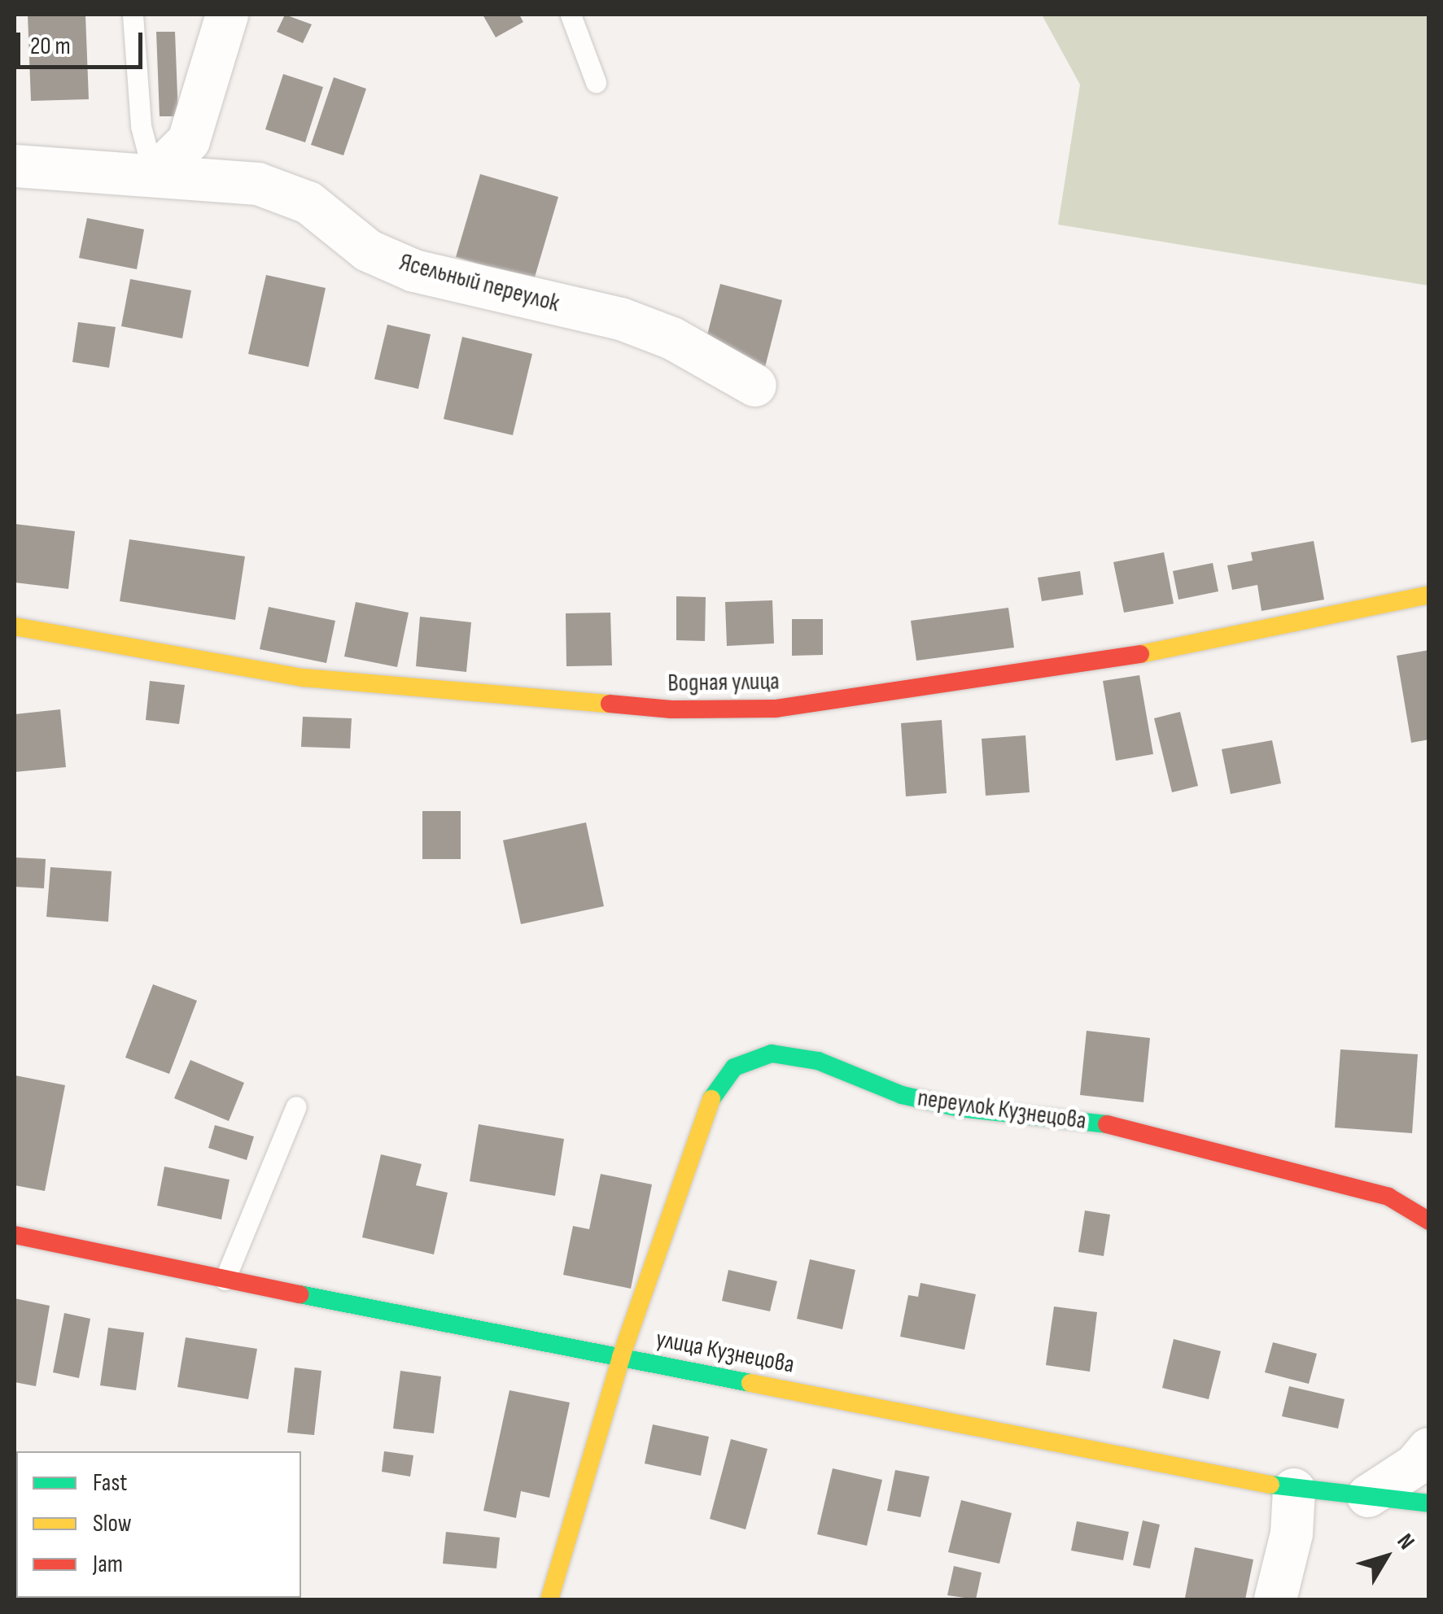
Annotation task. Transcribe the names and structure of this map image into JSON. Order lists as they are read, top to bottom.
{
  "streets": {
    "street": [
      "Ясельный переулок",
      "Водная улица",
      "переулок Кузнецова",
      "улица Кузнецова"
    ]
  },
  "crossings": [
    ["переулок Кузнецова", "улица Кузнецова"]
  ],
  "legend": ["Fast", "Slow", "Jam"],
  "scale_bar": "20 m",
  "north": "top right"
}
